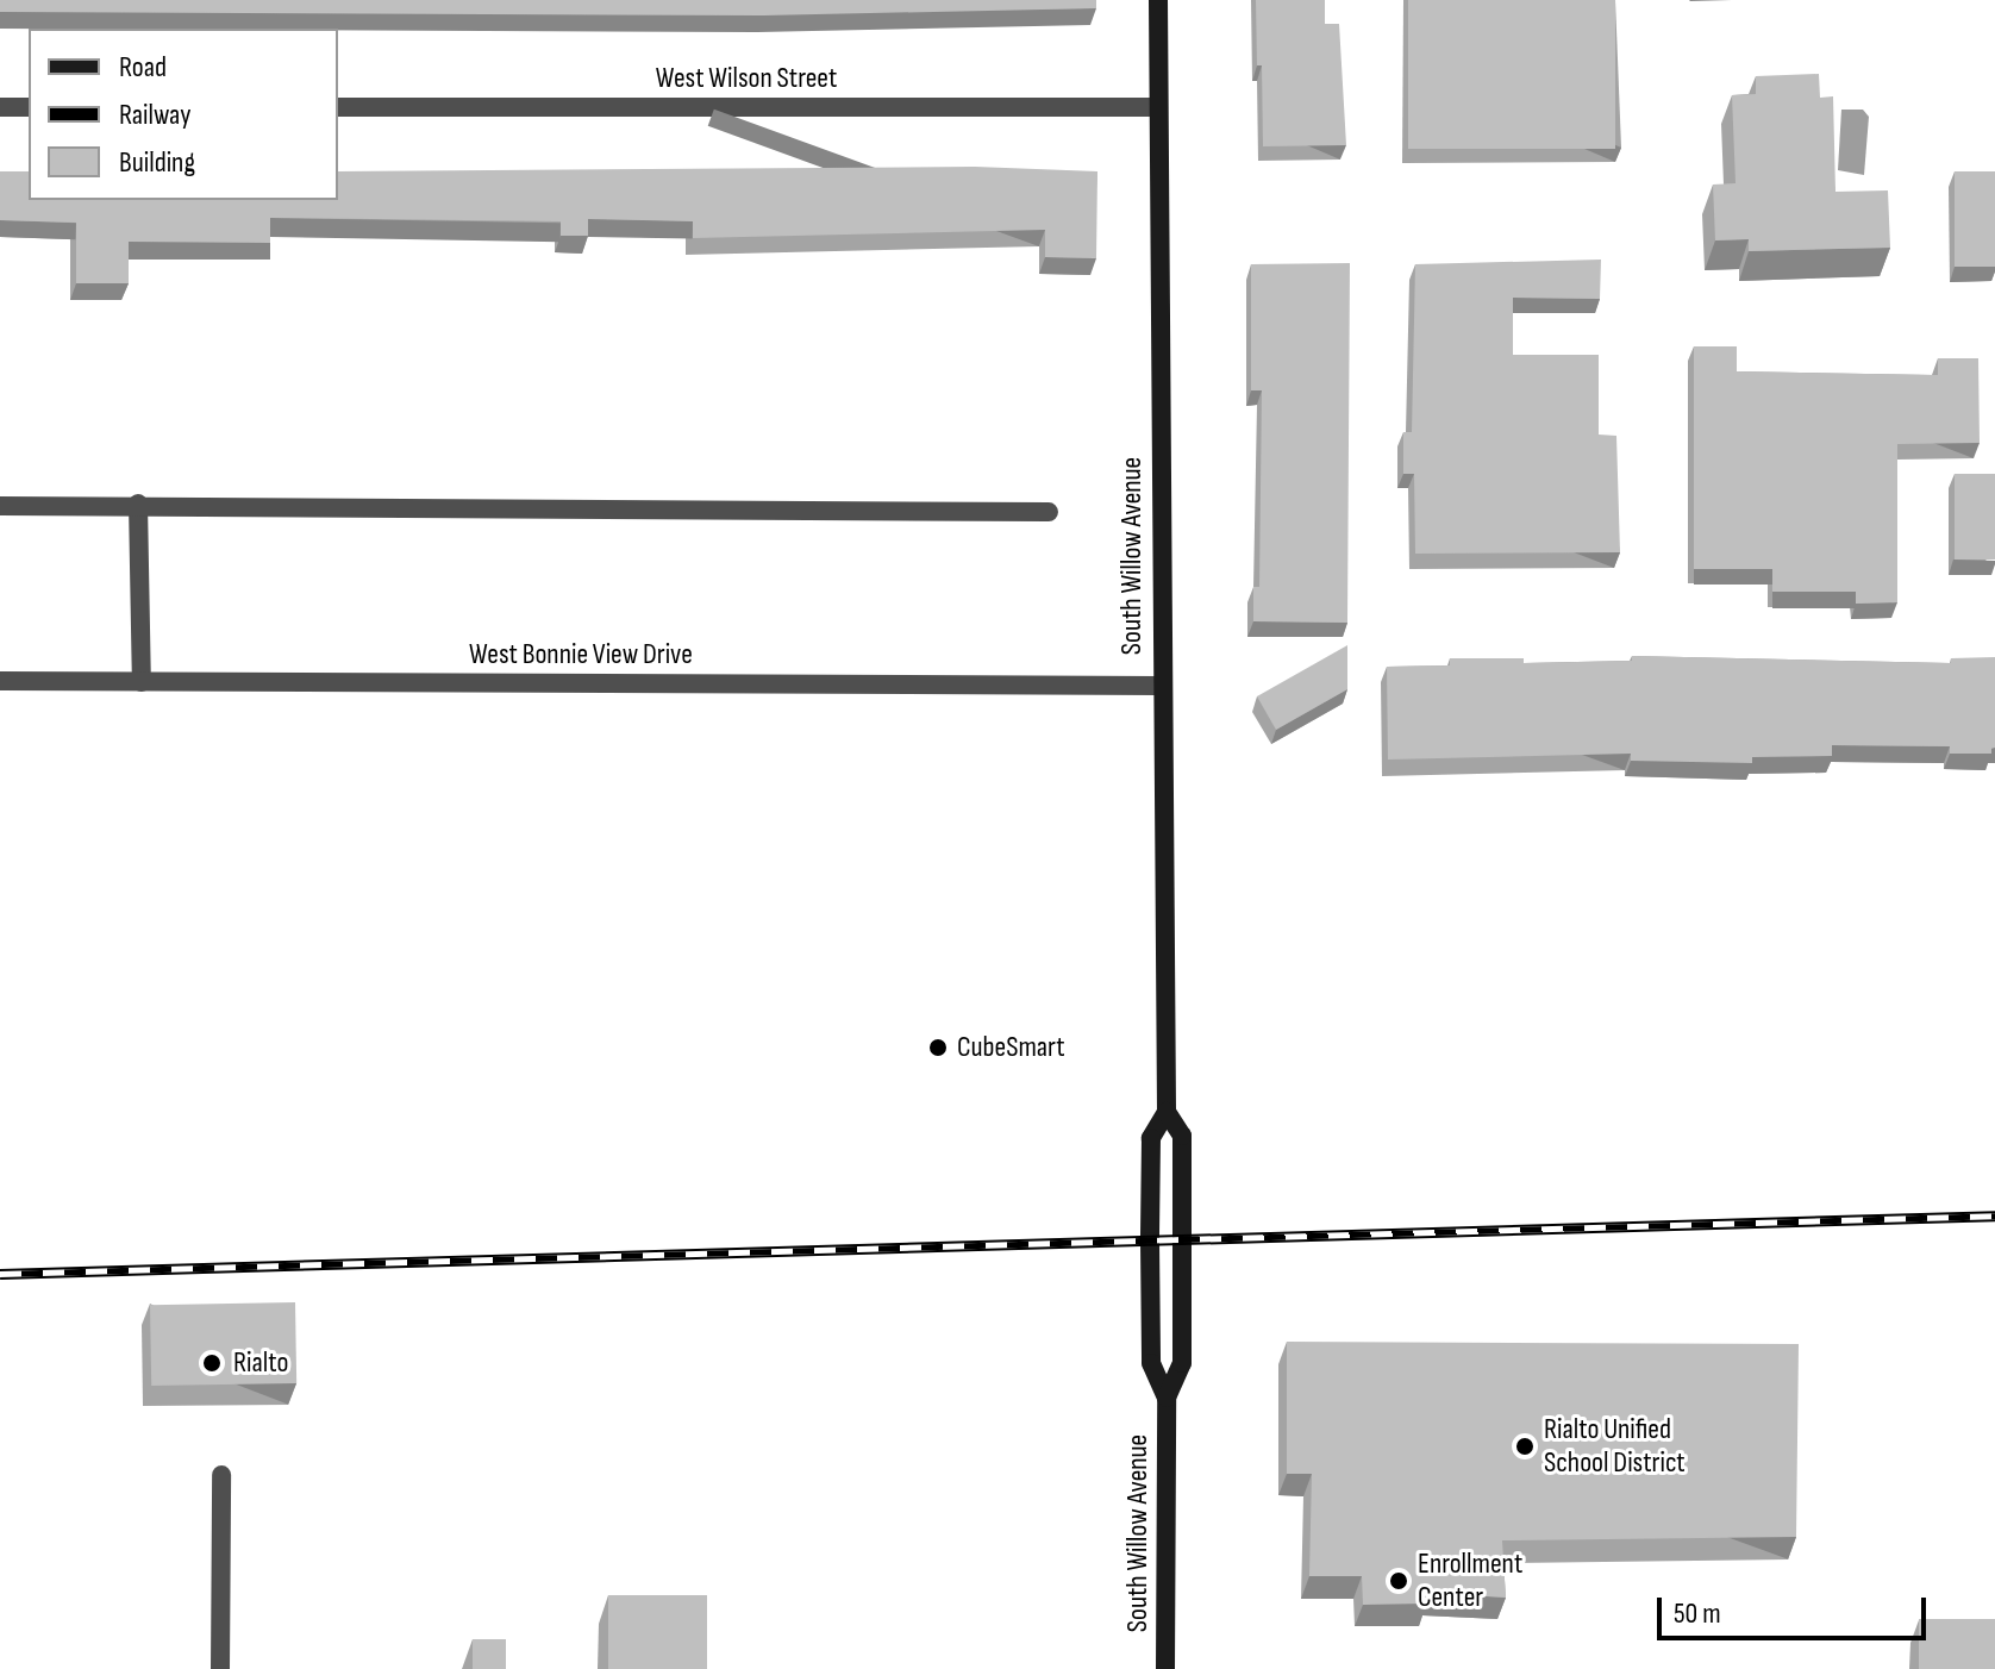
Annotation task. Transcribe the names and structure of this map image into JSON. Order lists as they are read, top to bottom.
{
  "streets": {
    "street": ["West Wilson Street", "South Willow Avenue", "West Bonnie View Drive"]
  },
  "crossings": [
    ["West Wilson Street", "South Willow Avenue"],
    ["South Willow Avenue", "West Bonnie View Drive"]
  ],
  "places": [
    "CubeSmart",
    "Rialto",
    "Rialto Unified School District",
    "Enrollment Center"
  ],
  "legend": ["Road", "Railway", "Building"],
  "scale_bar": "50 m"
}
